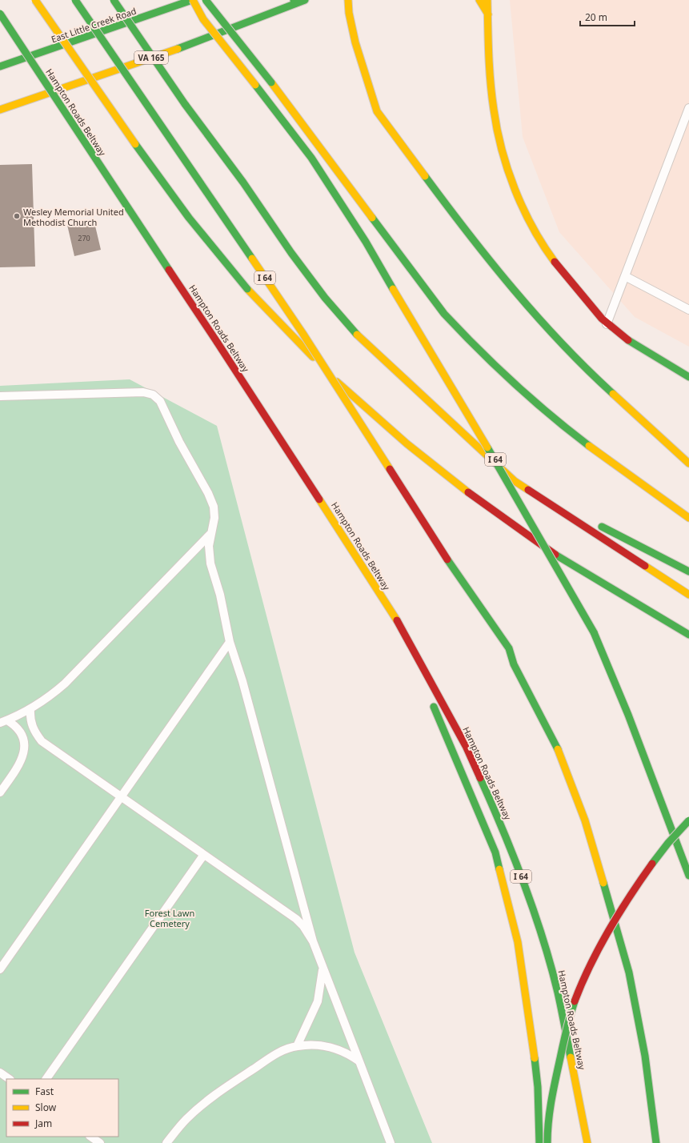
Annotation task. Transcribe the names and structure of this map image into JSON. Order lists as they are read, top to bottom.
{
  "streets": {
    "main road": [
      "East Little Creek Road",
      "VA 165",
      "Hampton Roads Beltway",
      "I 64"
    ]
  },
  "crossings": [
    ["East Little Creek Road", "I 64"]
  ],
  "parks": ["Forest Lawn Cemetery"],
  "places": ["Wesley Memorial United Methodist Church"],
  "house_numbers": ["270"],
  "legend": ["Fast", "Slow", "Jam"],
  "scale_bar": "20 m"
}
